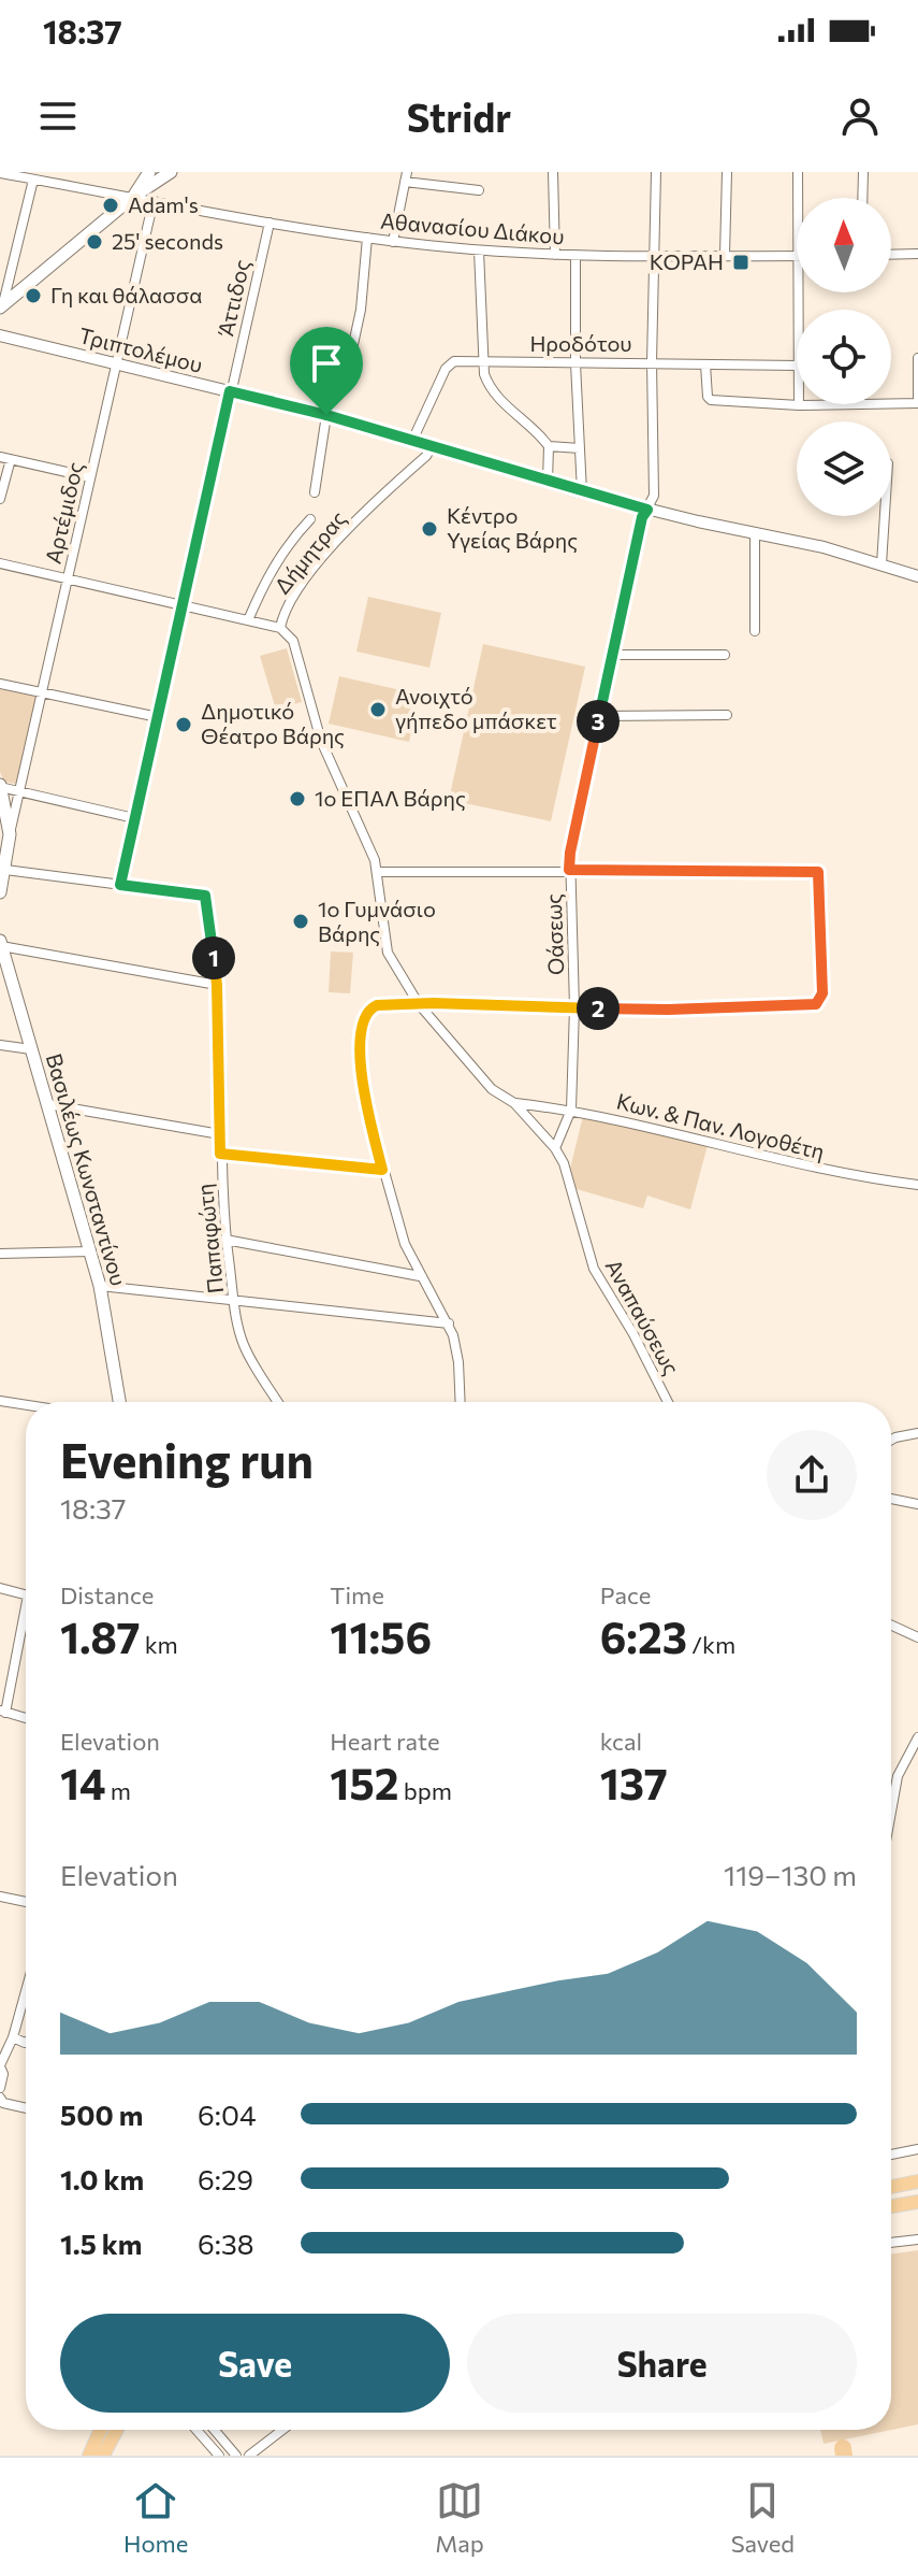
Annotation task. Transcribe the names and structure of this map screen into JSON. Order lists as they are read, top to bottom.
{
  "streets": {
    "main road": ["Βασιλέως Κωνσταντίνου"],
    "street": [
      "Αθανασίου Διάκου",
      "Άττιδος",
      "Ηροδότου",
      "Τριπτολέμου",
      "Αρτέμιδος",
      "Δήμητρας",
      "Οάσεως",
      "Κων. & Παν. Λογοθέτη",
      "Παπαφώτη",
      "Αναπαύσεως"
    ]
  },
  "crossings": [
    ["Αθανασίου Διάκου", "Άττιδος"],
    ["Αθανασίου Διάκου", "Αρτέμιδος"],
    ["Αθανασίου Διάκου", "Οάσεως"],
    ["Άττιδος", "Τριπτολέμου"],
    ["Άττιδος", "Δήμητρας"],
    ["Άττιδος", "Παπαφώτη"],
    ["Ηροδότου", "Τριπτολέμου"],
    ["Ηροδότου", "Οάσεως"],
    ["Τριπτολέμου", "Αρτέμιδος"],
    ["Τριπτολέμου", "Δήμητρας"],
    ["Τριπτολέμου", "Οάσεως"],
    ["Αρτέμιδος", "Δήμητρας"],
    ["Δήμητρας", "Αναπαύσεως"],
    ["Οάσεως", "Κων. & Παν. Λογοθέτη"],
    ["Κων. & Παν. Λογοθέτη", "Αναπαύσεως"]
  ],
  "places": {
    "other": [
      "Adam's",
      "25' seconds",
      "Γη και θάλασσα",
      "Κέντρο Υγείας Βάρης",
      "Ανοιχτό γήπεδο μπάσκετ",
      "Δημοτικό Θέατρο Βάρης",
      "1ο ΕΠΑΛ Βάρης",
      "1ο Γυμνάσιο Βάρης"
    ],
    "transit": ["ΚΟΡΑΗ"]
  },
  "north": "top",
  "page": {
    "status": "18:37",
    "header": "Stridr",
    "pins": ["3", "1", "2"],
    "heading": ["Evening run", "18:37"],
    "stats": [
      ["Distance", "1.87 km"],
      ["Time", "11:56"],
      ["Pace", "6:23 /km"],
      ["Elevation", "14 m"],
      ["Heart rate", "152 bpm"],
      ["kcal", "137"]
    ],
    "chart": ["Elevation", "119–130 m"],
    "list": [
      {
        "name": "500 m",
        "note": "6:04"
      },
      {
        "name": "1.0 km",
        "note": "6:29"
      },
      {
        "name": "1.5 km",
        "note": "6:38"
      }
    ],
    "buttons": ["Save", "Share"],
    "tabs": ["Home", "Map", "Saved"]
  }
}
